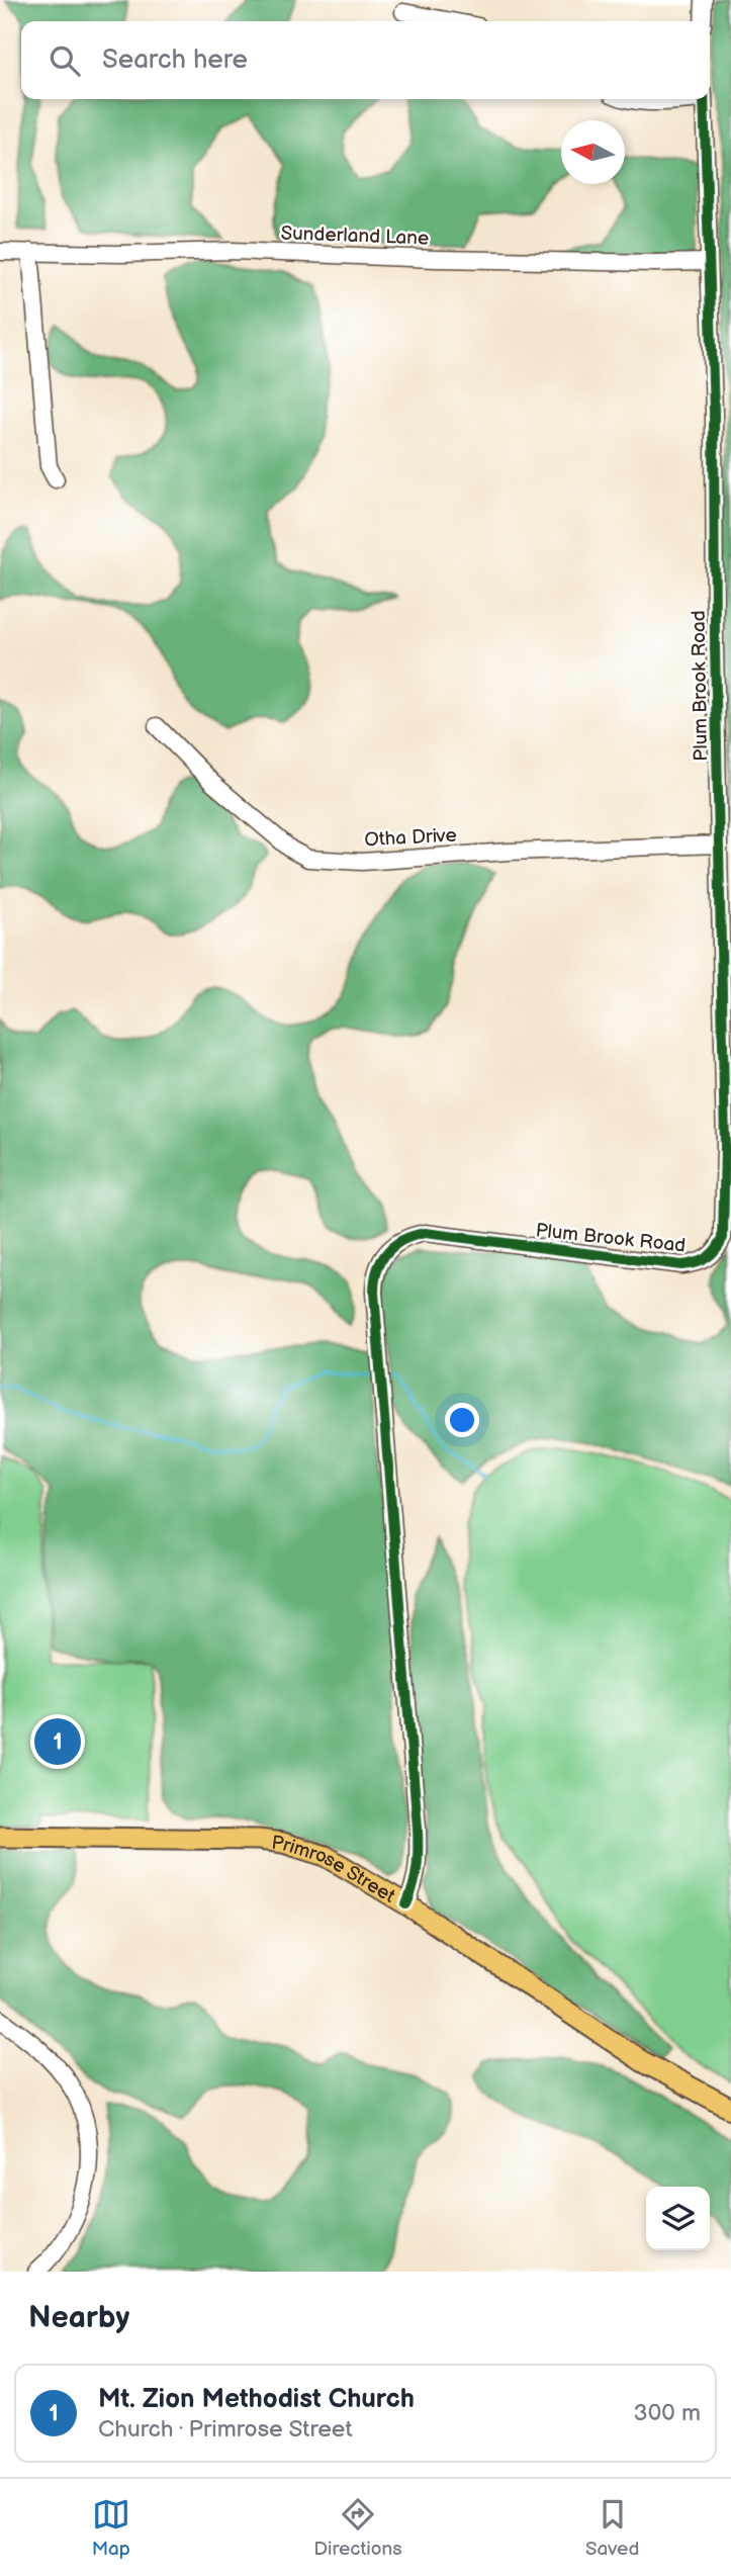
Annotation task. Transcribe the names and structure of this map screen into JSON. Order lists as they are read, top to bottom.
{
  "streets": {
    "main road": ["Primrose Street"],
    "street": ["Sunderland Lane", "Plum Brook Road", "Otha Drive"]
  },
  "crossings": [
    ["Sunderland Lane", "Plum Brook Road"],
    ["Plum Brook Road", "Otha Drive"],
    ["Plum Brook Road", "Primrose Street"]
  ],
  "north": "left",
  "page": {
    "search": "Search here",
    "pins": "1",
    "heading": "Nearby",
    "list": [
      {
        "mark": "1",
        "name": "Mt. Zion Methodist Church",
        "note": "Church · Primrose Street",
        "value": "300 m"
      }
    ],
    "nav": ["Map", "Directions", "Saved"]
  }
}
